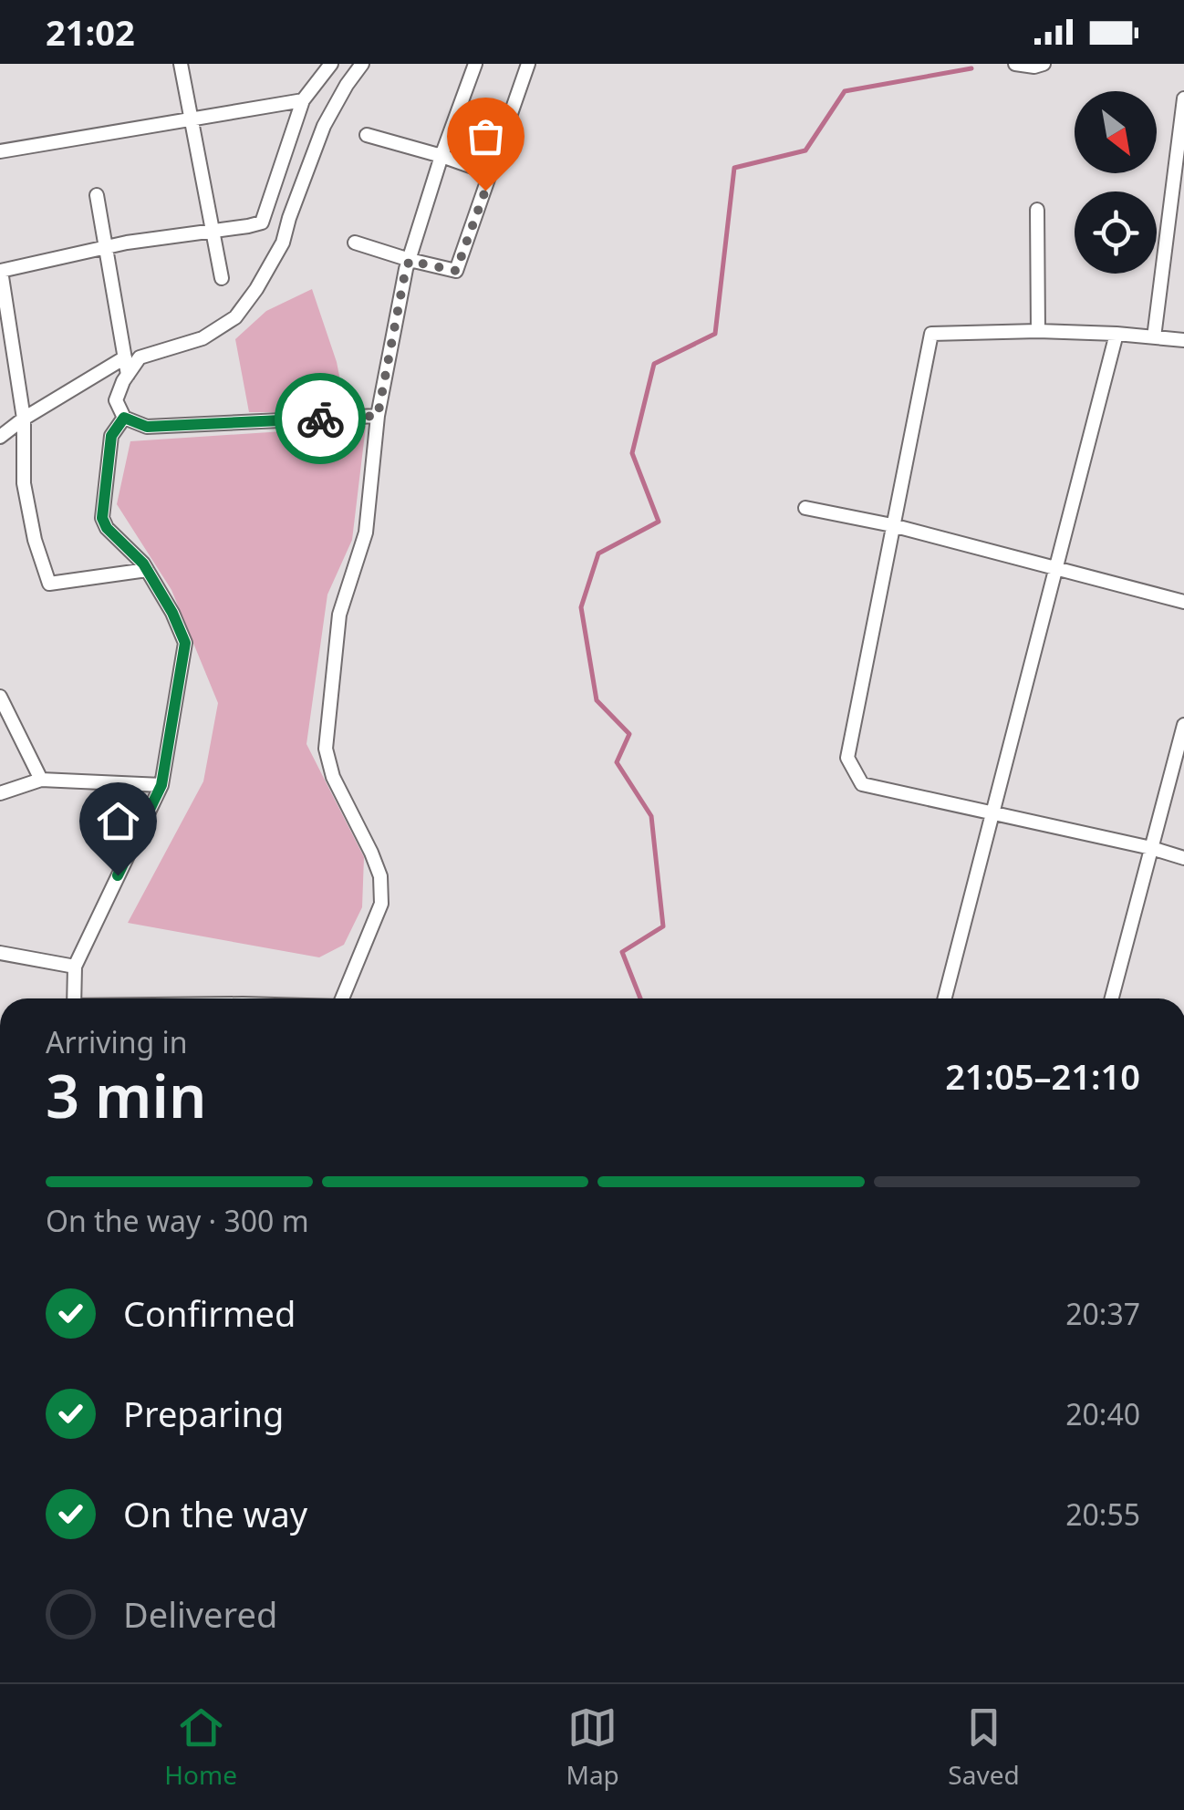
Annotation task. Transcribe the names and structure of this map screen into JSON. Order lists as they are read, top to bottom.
{
  "north": "bottom right",
  "page": {
    "status": "21:02",
    "heading": ["3 min", "Arriving in", "21:05–21:10"],
    "bar": "On the way · 300 m",
    "list": [
      ["Confirmed", "20:37"],
      ["Preparing", "20:40"],
      ["On the way", "20:55"],
      "Delivered"
    ],
    "tabs": ["Home", "Map", "Saved"]
  }
}
